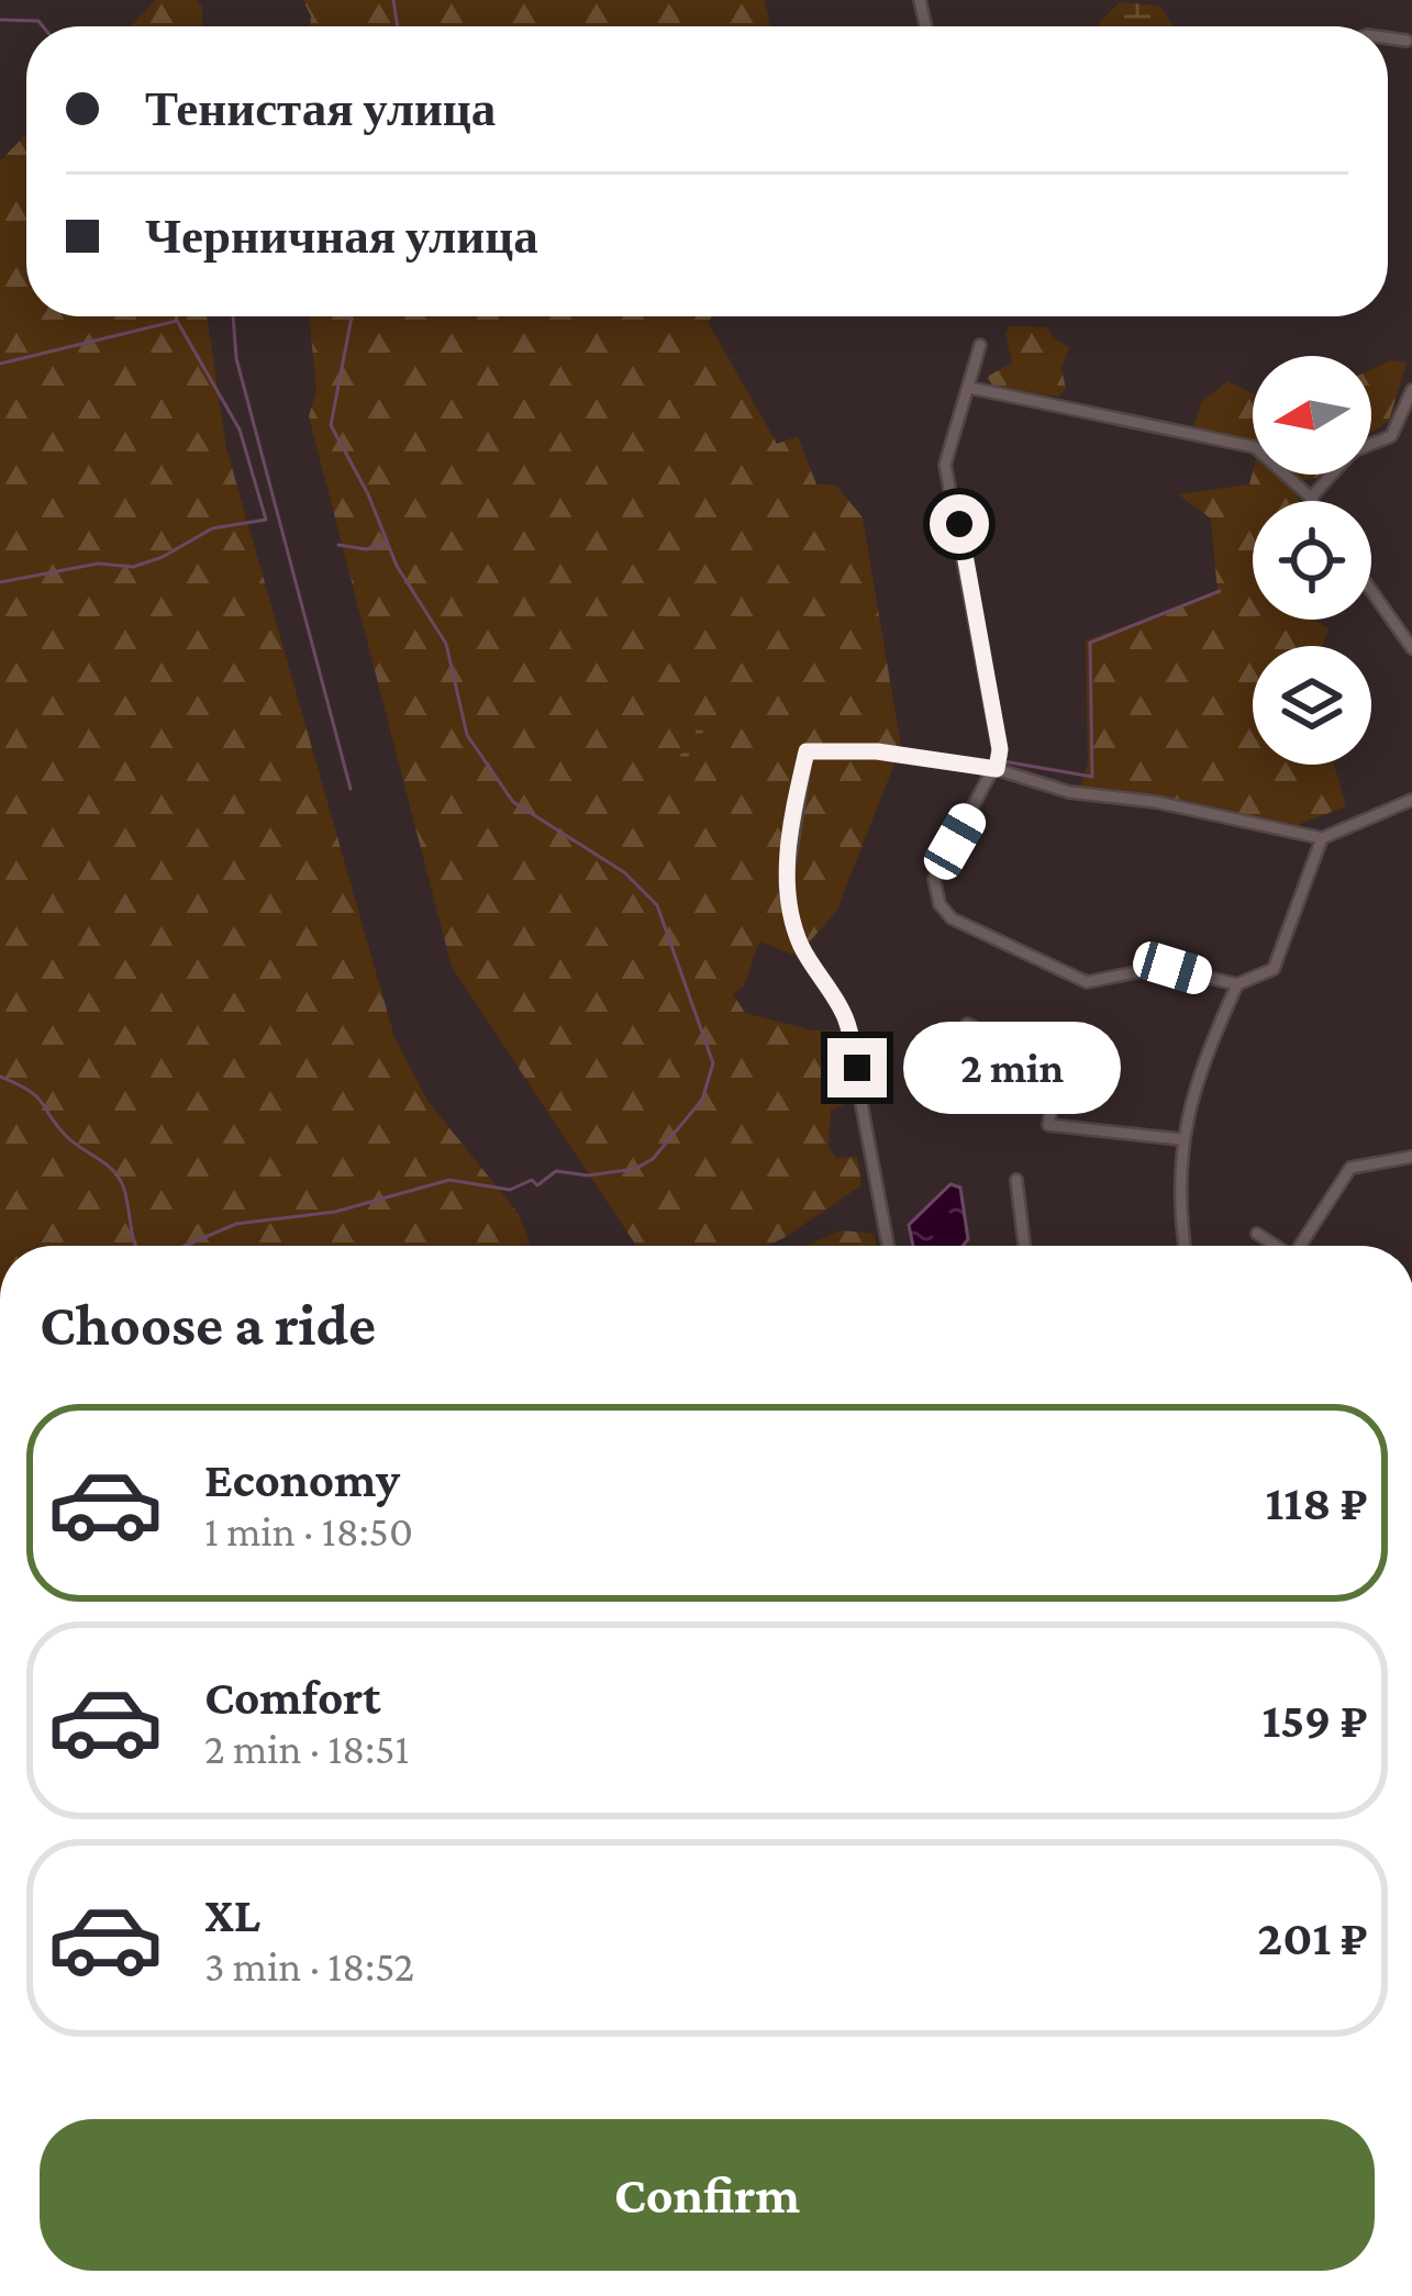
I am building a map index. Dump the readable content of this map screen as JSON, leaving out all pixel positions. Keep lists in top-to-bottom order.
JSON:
{
  "north": "left",
  "page": {
    "banner": ["Тенистая улица", "Черничная улица"],
    "bubble": "2 min",
    "heading": "Choose a ride",
    "list": [
      {
        "name": "Economy",
        "note": "1 min · 18:50",
        "value": "118 ₽"
      },
      {
        "name": "Comfort",
        "note": "2 min · 18:51",
        "value": "159 ₽"
      },
      {
        "name": "XL",
        "note": "3 min · 18:52",
        "value": "201 ₽"
      }
    ],
    "buttons": "Confirm"
  }
}
